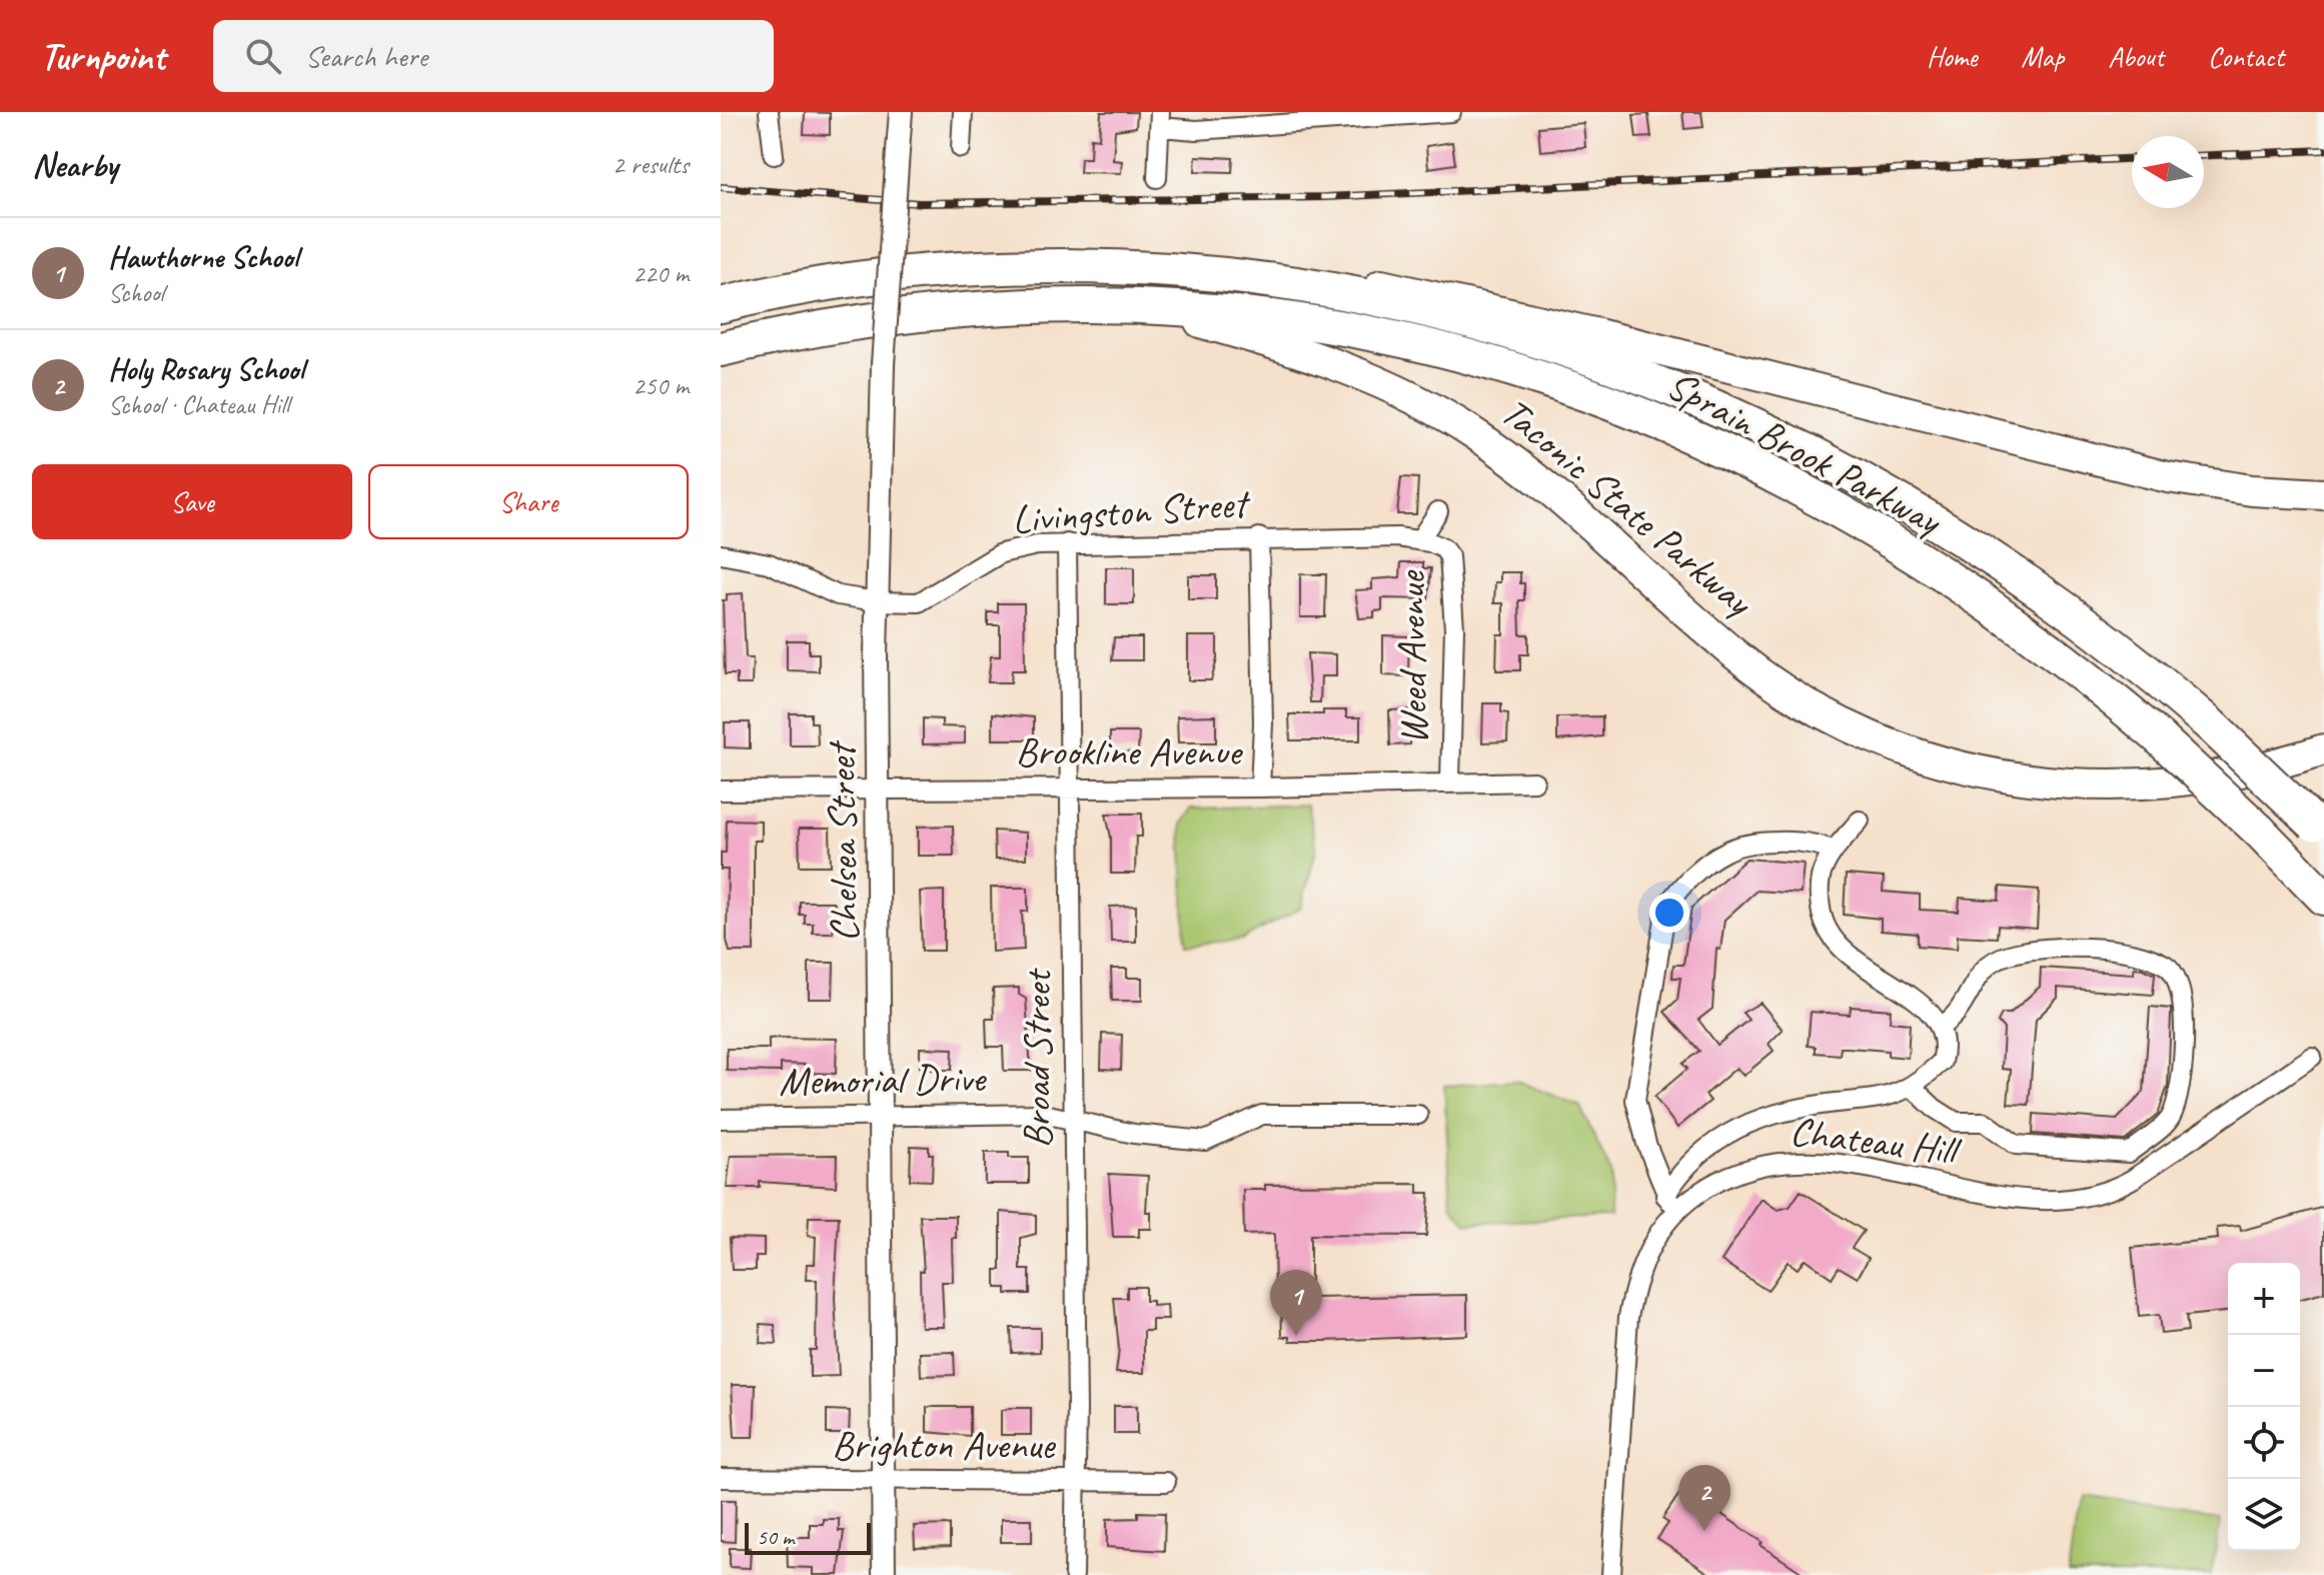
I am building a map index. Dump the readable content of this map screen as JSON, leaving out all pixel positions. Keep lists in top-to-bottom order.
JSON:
{
  "streets": {
    "highway": ["Sprain Brook Parkway", "Taconic State Parkway"],
    "street": [
      "Livingston Street",
      "Weed Avenue",
      "Brookline Avenue",
      "Chelsea Street",
      "Broad Street",
      "Memorial Drive",
      "Chateau Hill",
      "Brighton Avenue"
    ]
  },
  "crossings": [
    ["Sprain Brook Parkway", "Taconic State Parkway"],
    ["Livingston Street", "Weed Avenue"],
    ["Livingston Street", "Chelsea Street"],
    ["Livingston Street", "Broad Street"],
    ["Weed Avenue", "Brookline Avenue"],
    ["Brookline Avenue", "Chelsea Street"],
    ["Brookline Avenue", "Broad Street"],
    ["Chelsea Street", "Memorial Drive"],
    ["Chelsea Street", "Brighton Avenue"],
    ["Broad Street", "Memorial Drive"],
    ["Broad Street", "Brighton Avenue"]
  ],
  "scale_bar": "50 m",
  "north": "left",
  "page": {
    "header": "Turnpoint",
    "search": "Search here",
    "nav": [
      "Home",
      "Map",
      "About",
      "Contact"
    ],
    "heading": ["Nearby", "2 results"],
    "list": [
      {
        "mark": "1",
        "name": "Hawthorne School",
        "note": "School",
        "value": "220 m"
      },
      {
        "mark": "2",
        "name": "Holy Rosary School",
        "note": "School · Chateau Hill",
        "value": "250 m"
      }
    ],
    "buttons": ["Save", "Share"],
    "map_buttons": ["+", "−"],
    "pins": ["1", "2"],
    "scale": "50 m"
  }
}
